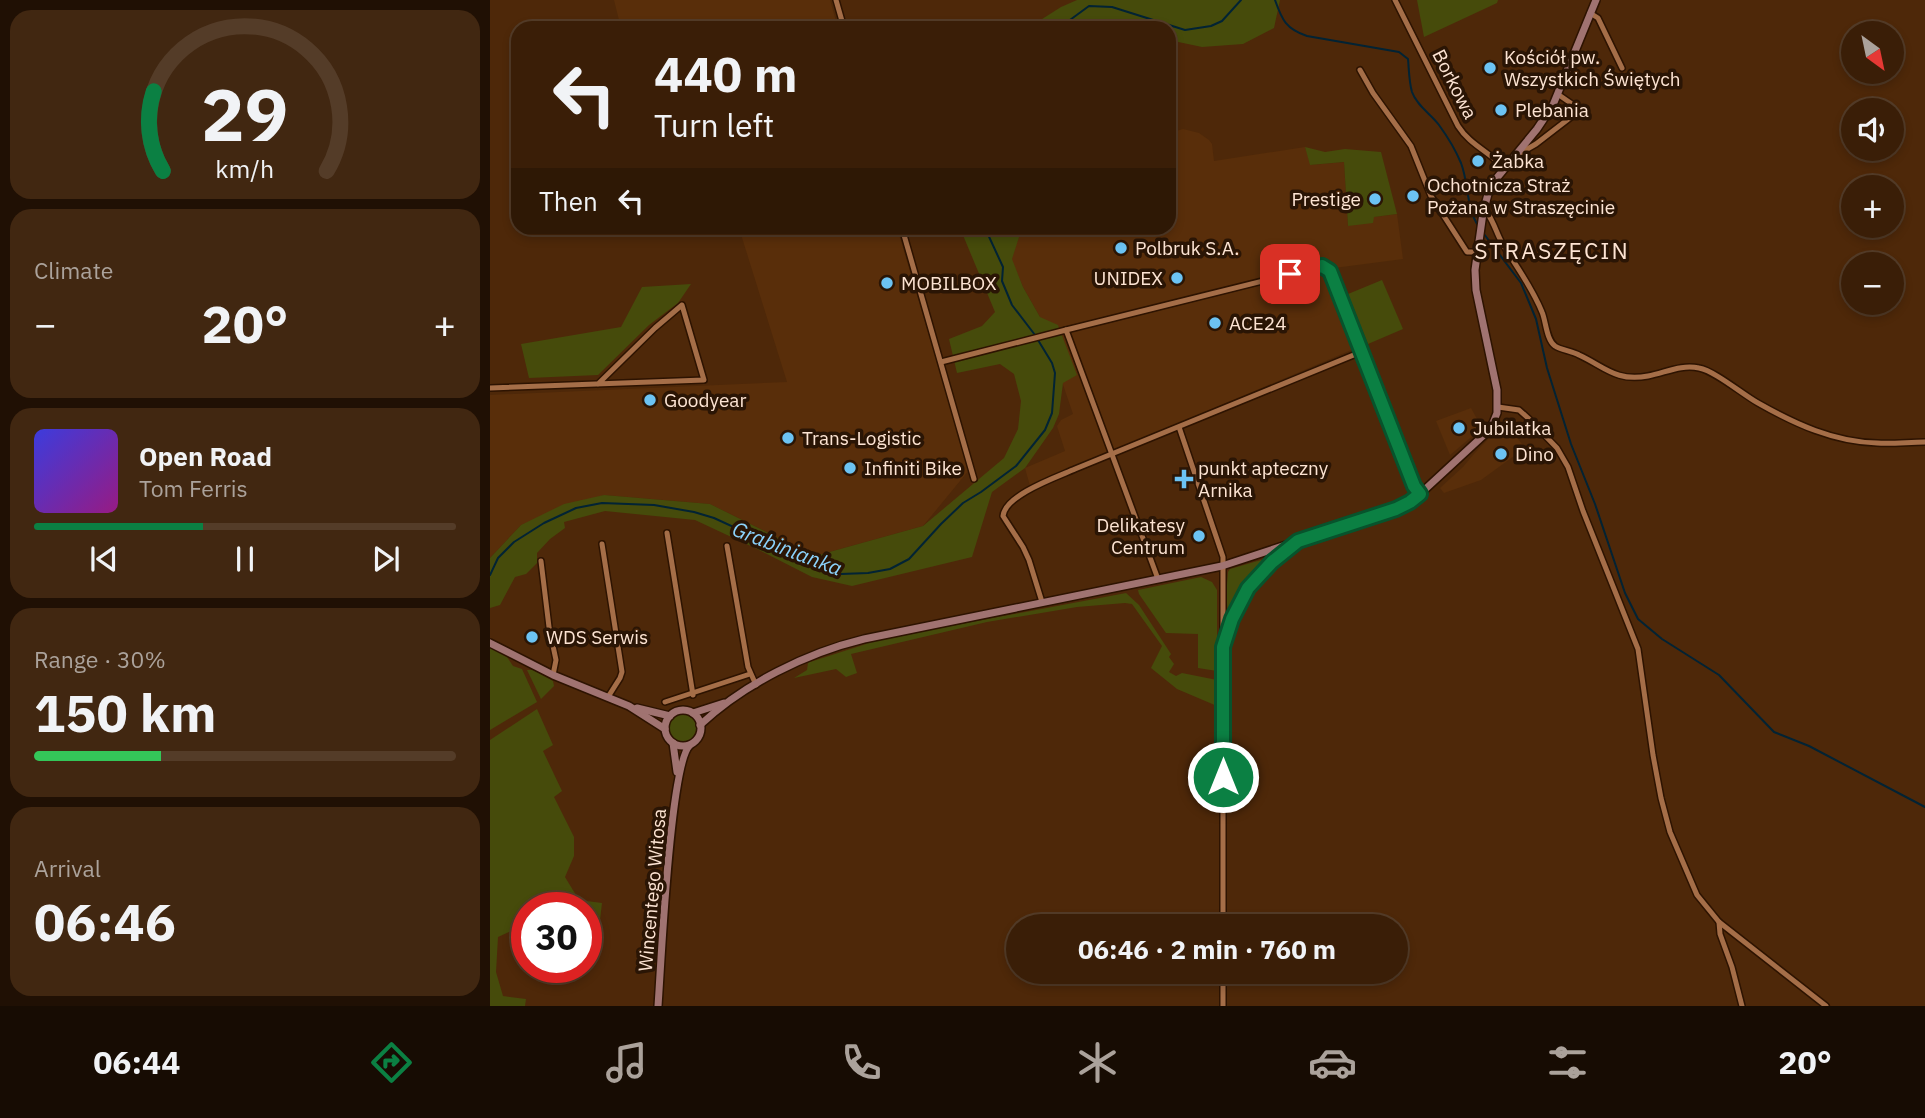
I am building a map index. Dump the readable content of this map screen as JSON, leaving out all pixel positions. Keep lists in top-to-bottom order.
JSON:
{
  "streets": {
    "street": ["Borkowa", "Wincentego Witosa"]
  },
  "districts": ["STRASZĘCIN"],
  "water": ["Grabinianka"],
  "places": {
    "other": [
      "Kościół pw. Wszystkich Świętych",
      "Plebania",
      "Żabka",
      "Ochotnicza Straż Pożana w Straszęcinie",
      "Prestige",
      "Polbruk S.A.",
      "UNIDEX",
      "MOBILBOX",
      "ACE24",
      "Goodyear",
      "Jubilatka",
      "Trans-Logistic",
      "Dino",
      "Infiniti Bike",
      "Delikatesy Centrum",
      "WDS Serwis"
    ],
    "health": ["punkt apteczny Arnika"]
  },
  "north": "bottom right",
  "page": {
    "map_buttons": ["+", "−"],
    "turn": ["440 m", "Turn left"],
    "then": "Then",
    "tile": [
      "Climate",
      ["Range · 30%", "150 km"],
      ["Arrival", "06:46"]
    ],
    "heat": ["−", "20°", "+"],
    "song": ["Open Road", "Tom Ferris"],
    "limit": "30",
    "trip": "06:46 · 2 min · 760 m",
    "tabs": ["06:44", "20°"],
    "gauge": ["29", "km/h"]
  }
}
